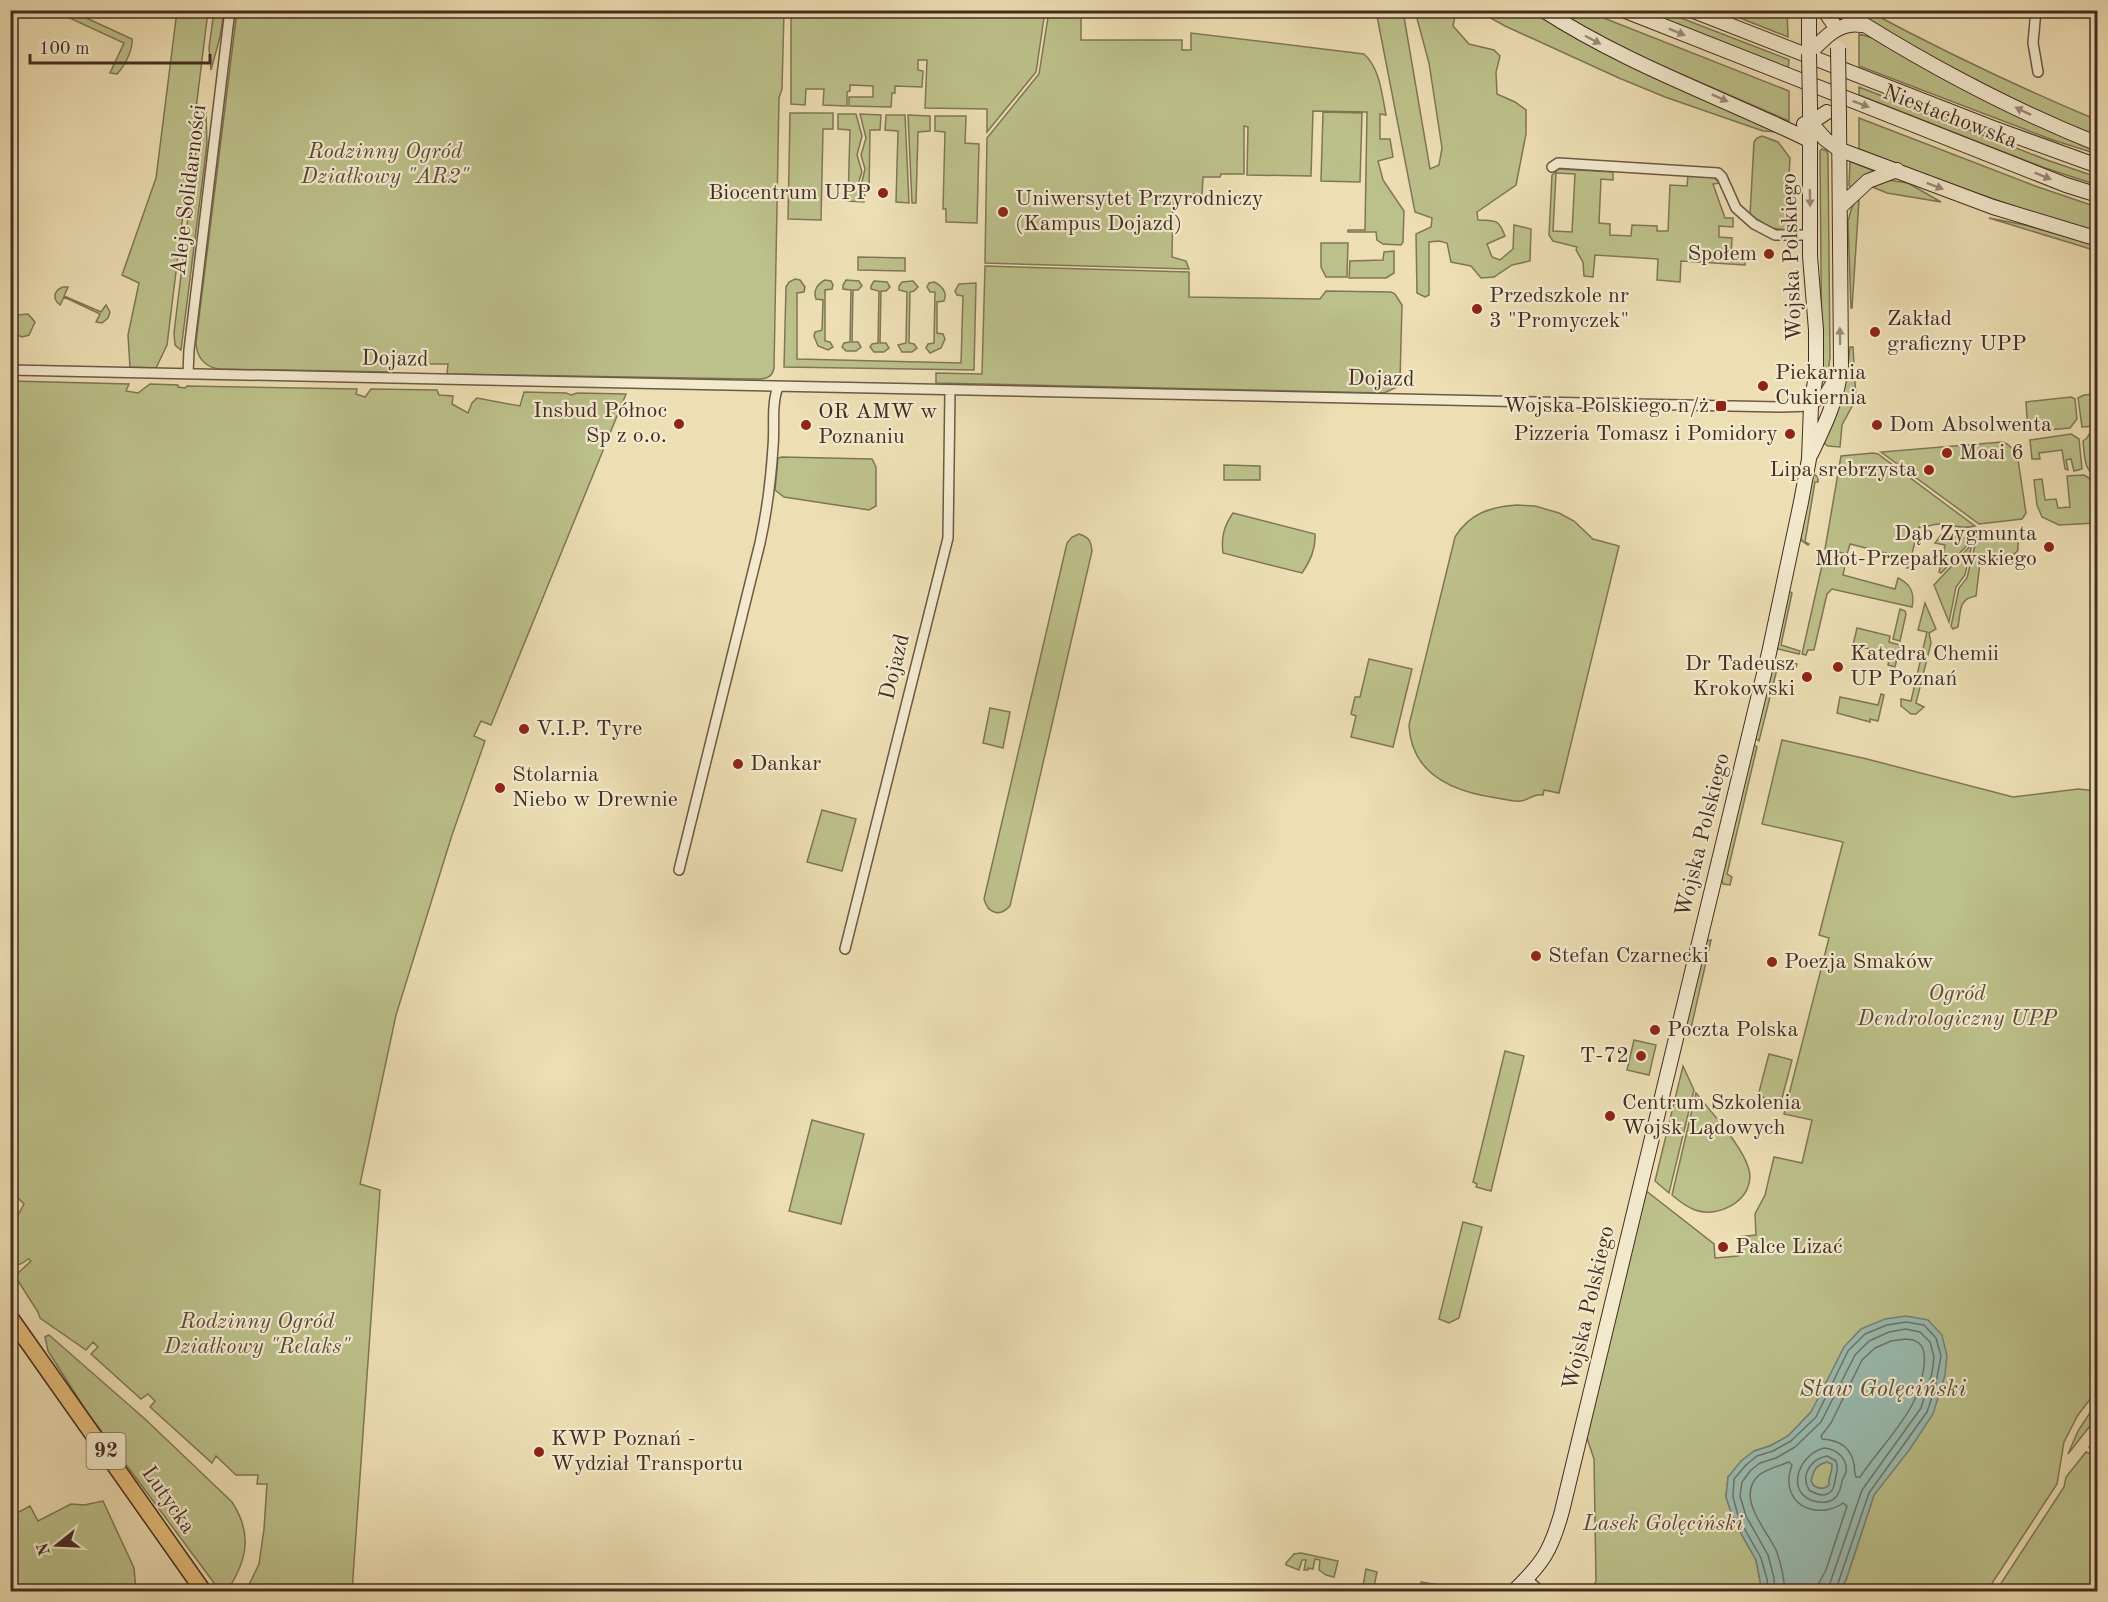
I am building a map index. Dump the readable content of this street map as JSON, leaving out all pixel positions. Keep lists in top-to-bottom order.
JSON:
{
  "streets": {
    "main road": ["92", "Lutycka"],
    "street": [
      "Niestachowska",
      "Aleje Solidarności",
      "Wojska Polskiego",
      "Dojazd"
    ]
  },
  "crossings": [
    ["Aleje Solidarności", "Dojazd"],
    ["Wojska Polskiego", "Dojazd"]
  ],
  "water": ["Staw Golęciński"],
  "parks": [
    "Rodzinny Ogród Działkowy \"AR2\"",
    "Ogród Dendrologiczny UPP",
    "Rodzinny Ogród Działkowy \"Relaks\"",
    "Lasek Golęciński"
  ],
  "places": {
    "other": [
      "Biocentrum UPP",
      "Uniwersytet Przyrodniczy (Kampus Dojazd)",
      "Społem",
      "Przedszkole nr 3 \"Promyczek\"",
      "Zakład graficzny UPP",
      "Piekarnia Cukiernia",
      "Insbud Północ Sp z o.o.",
      "OR AMW w Poznaniu",
      "Dom Absolwenta",
      "Pizzeria Tomasz i Pomidory",
      "Moai 6",
      "Lipa srebrzysta",
      "Dąb Zygmunta Młot-Przepałkowskiego",
      "Katedra Chemii UP Poznań",
      "Dr Tadeusz Krokowski",
      "V.I.P. Tyre",
      "Dankar",
      "Stolarnia Niebo w Drewnie",
      "Stefan Czarnecki",
      "Poezja Smaków",
      "Poczta Polska",
      "T-72",
      "Centrum Szkolenia Wojsk Lądowych",
      "Palce Lizać",
      "KWP Poznań - Wydział Transportu"
    ],
    "transit": ["Wojska Polskiego n/ż"]
  },
  "scale_bar": "100 m",
  "north": "left"
}
